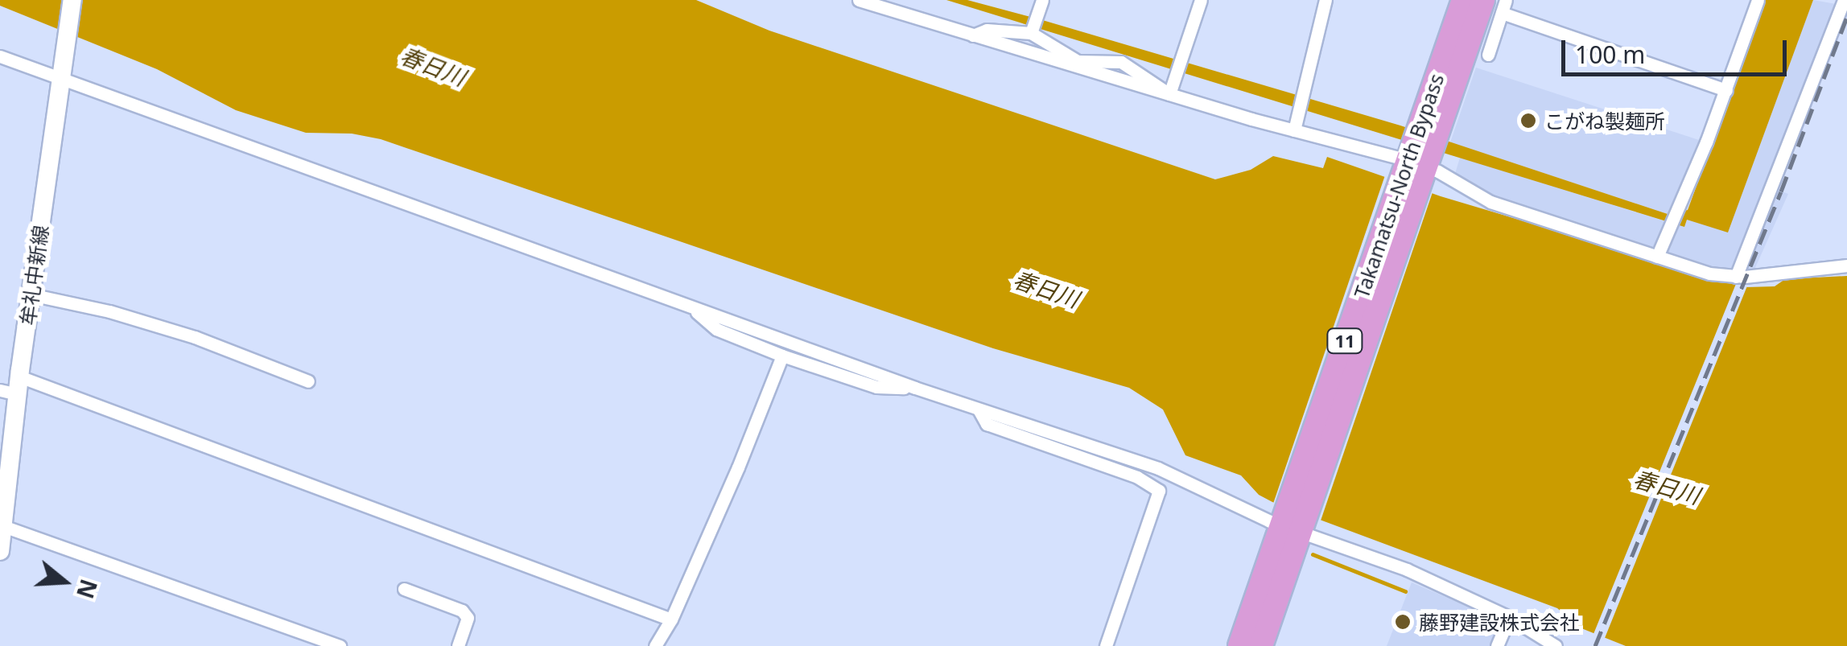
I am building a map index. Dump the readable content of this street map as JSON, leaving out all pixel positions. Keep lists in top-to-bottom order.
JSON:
{
  "streets": {
    "highway": ["Takamatsu-North Bypass", "11"],
    "main road": ["牟礼中新線"]
  },
  "water": ["春日川"],
  "places": ["こがね製麺所", "藤野建設株式会社"],
  "scale_bar": "100 m",
  "north": "right"
}
